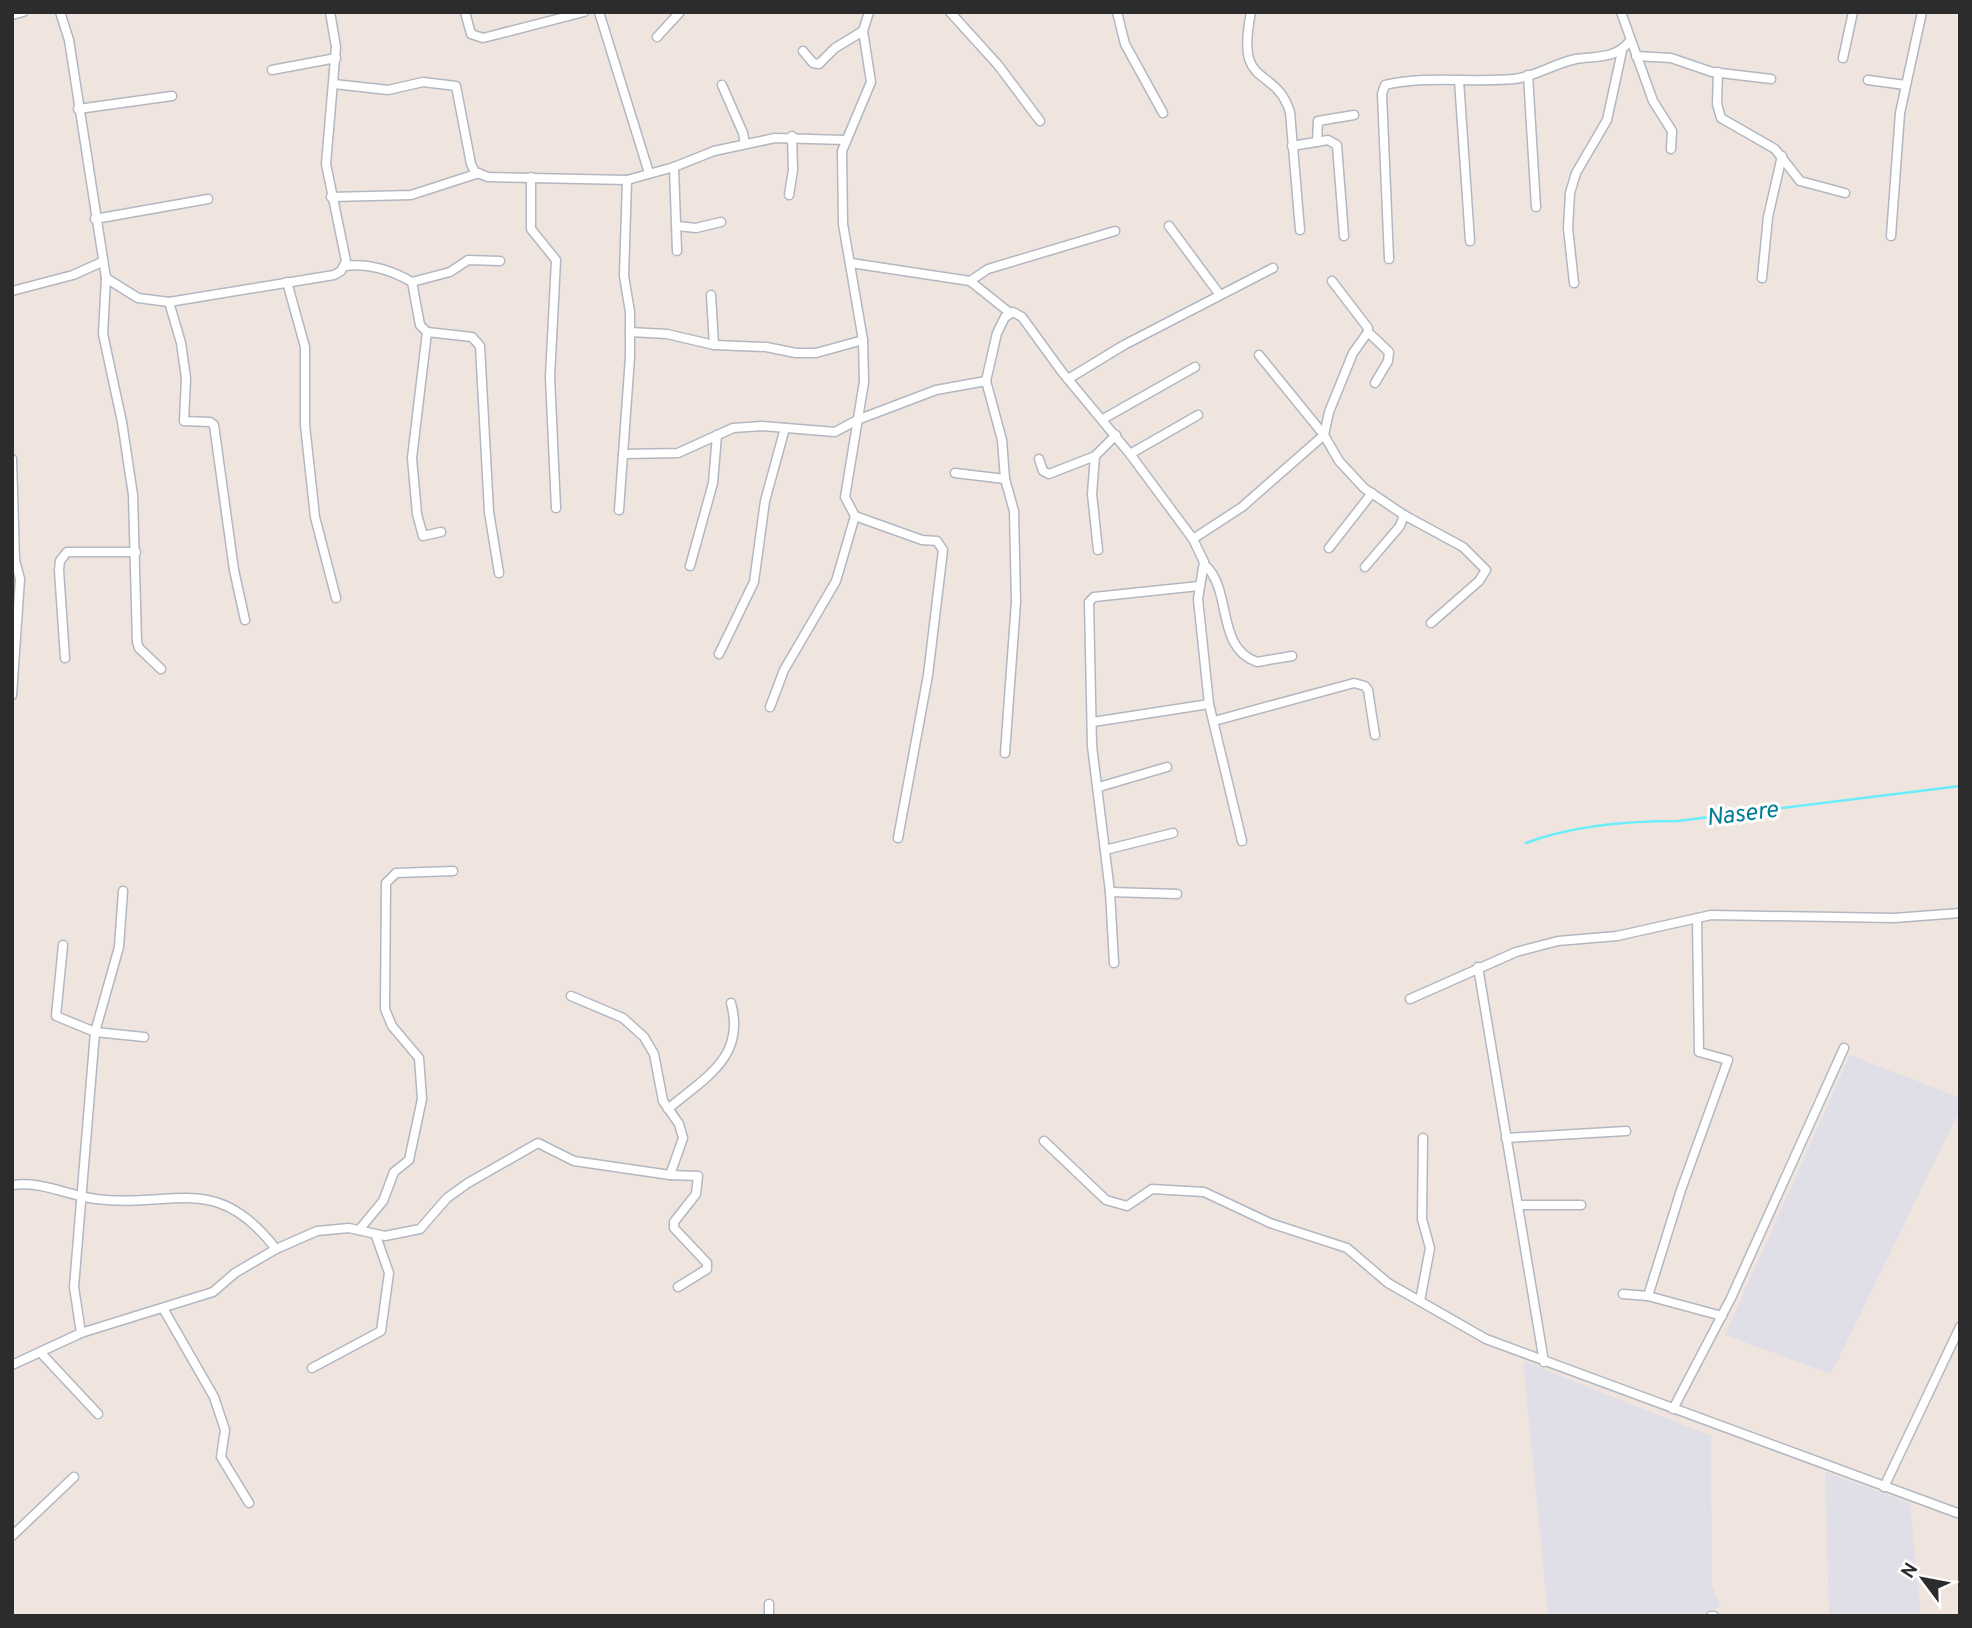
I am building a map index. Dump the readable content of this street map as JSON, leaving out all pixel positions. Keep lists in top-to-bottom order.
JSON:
{
  "water": ["Nasere"],
  "north": "top left"
}
